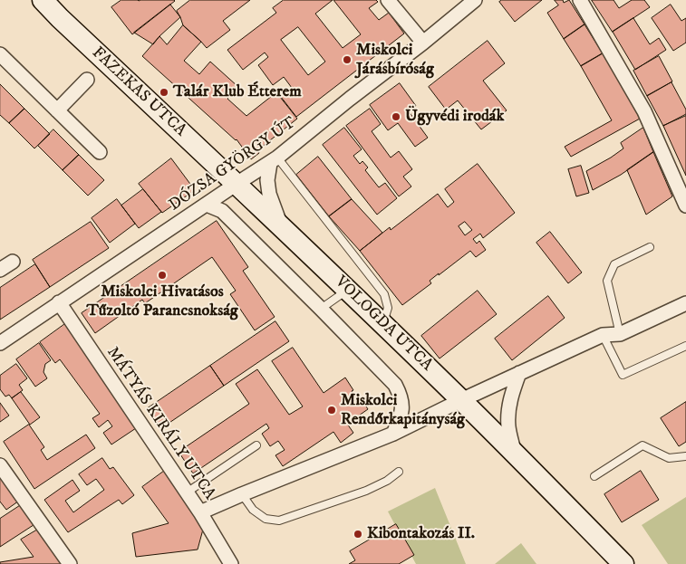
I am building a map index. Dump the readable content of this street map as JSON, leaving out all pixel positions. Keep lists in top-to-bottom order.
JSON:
{
  "streets": {
    "street": [
      "FAZEKAS UTCA",
      "DÓZSA GYÖRGY ÚT",
      "VOLOGDA UTCA",
      "MÁTYÁS KIRÁLY UTCA"
    ]
  },
  "crossings": [
    ["FAZEKAS UTCA", "DÓZSA GYÖRGY ÚT"],
    ["FAZEKAS UTCA", "VOLOGDA UTCA"],
    ["DÓZSA GYÖRGY ÚT", "VOLOGDA UTCA"],
    ["DÓZSA GYÖRGY ÚT", "MÁTYÁS KIRÁLY UTCA"]
  ],
  "places": [
    "Miskolci Járásbíróság",
    "Talár Klub Étterem",
    "Ügyvédi irodák",
    "Miskolci Hivatásos Tűzoltó Parancsnokság",
    "Miskolci Rendőrkapitányság",
    "Kibontakozás II."
  ]
}
